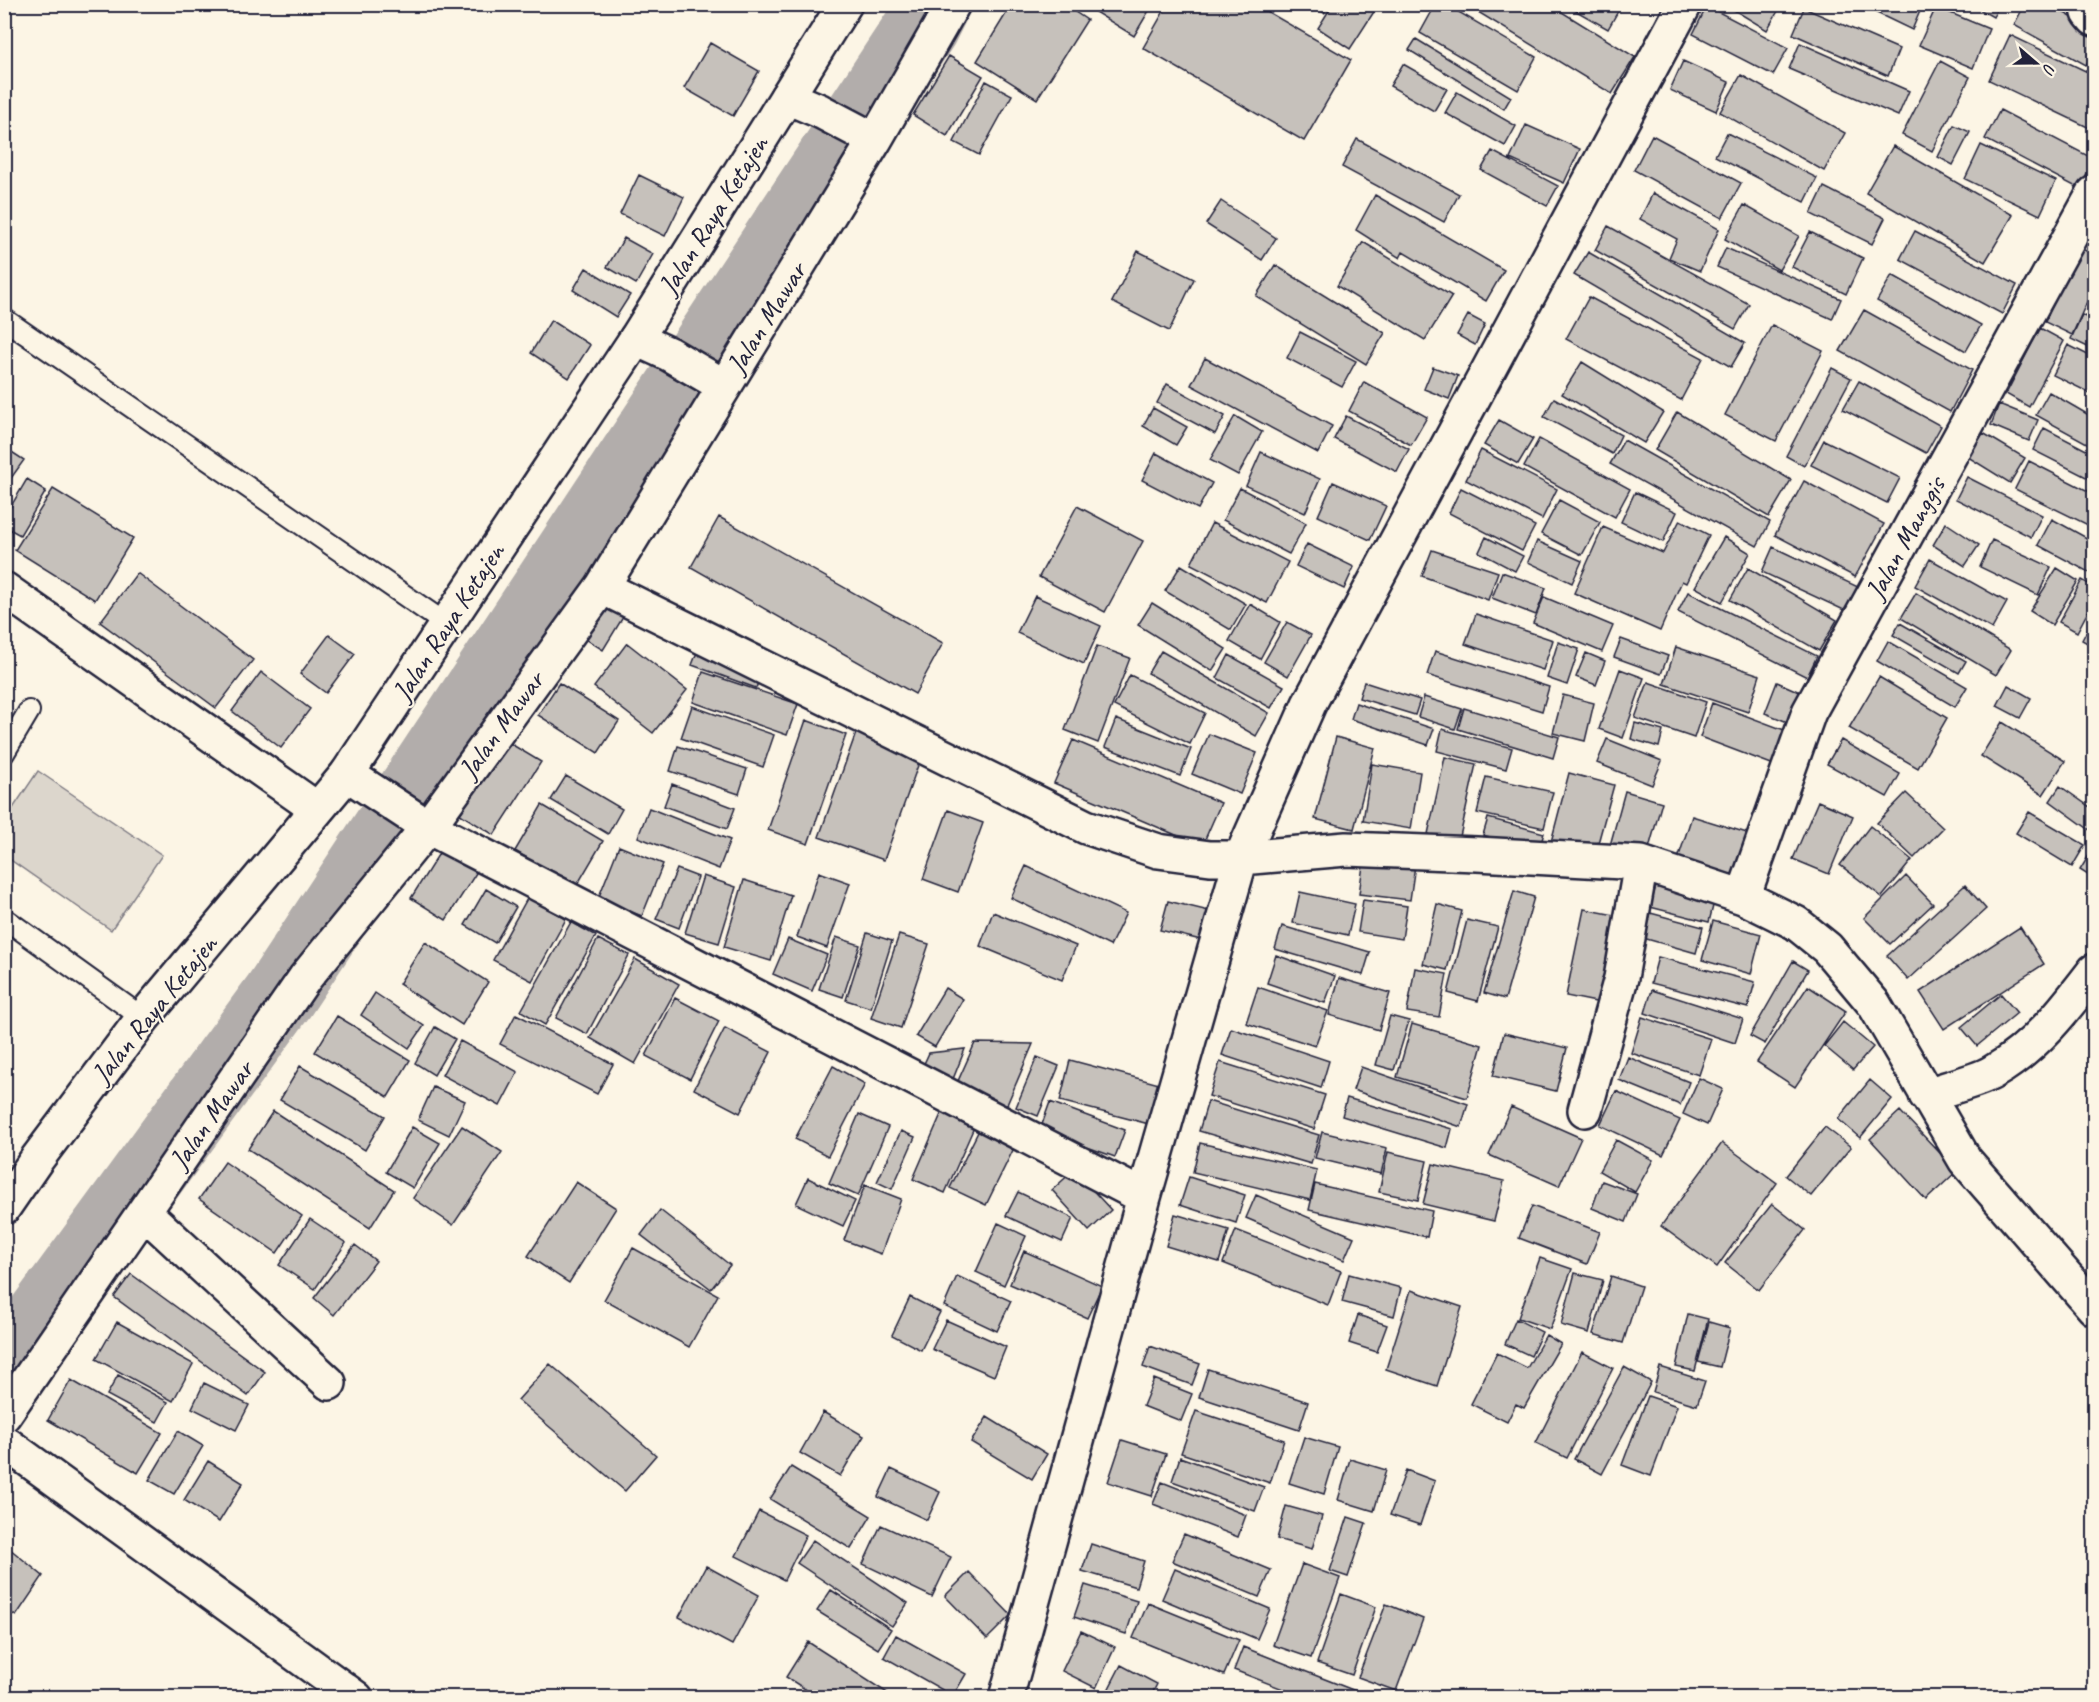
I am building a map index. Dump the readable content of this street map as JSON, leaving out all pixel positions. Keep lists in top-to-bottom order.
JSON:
{
  "streets": {
    "street": ["Jalan Raya Ketajen", "Jalan Mawar", "Jalan Manggis"]
  },
  "north": "right"
}
